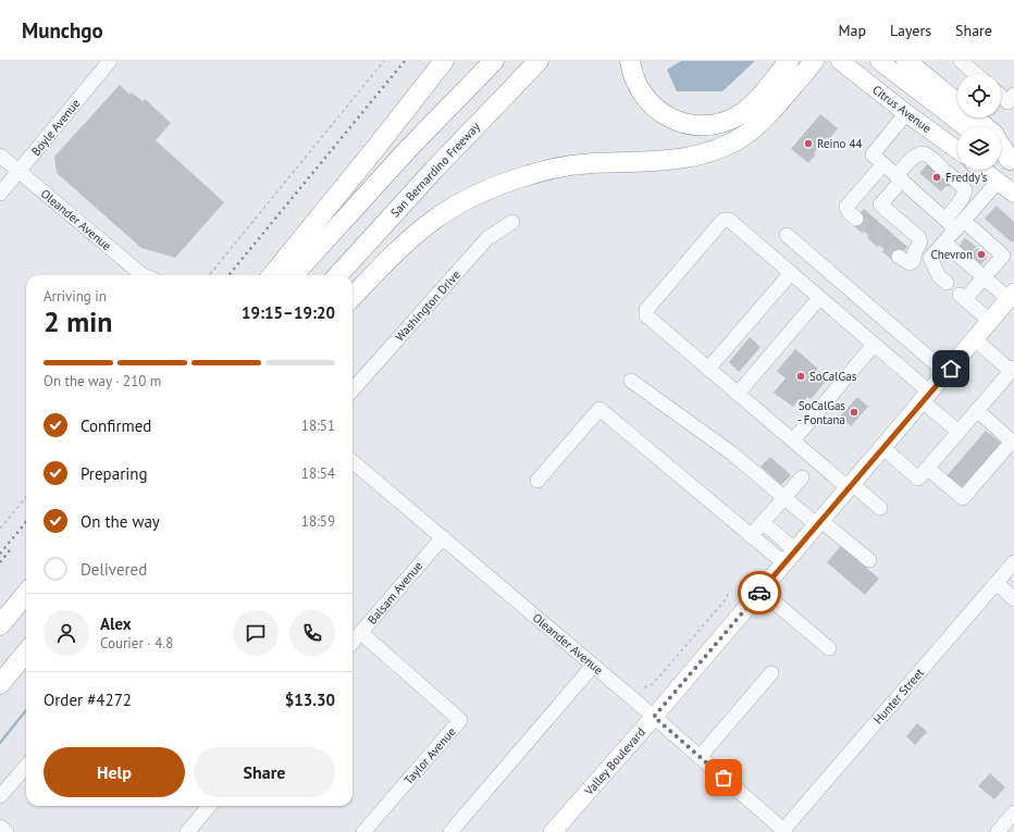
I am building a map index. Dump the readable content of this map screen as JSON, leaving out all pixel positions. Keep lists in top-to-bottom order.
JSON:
{
  "streets": {
    "highway": ["San Bernardino Freeway"],
    "main road": ["Citrus Avenue", "Valley Boulevard"],
    "street": [
      "Boyle Avenue",
      "Oleander Avenue",
      "Washington Drive",
      "Balsam Avenue",
      "Hunter Street",
      "Taylor Avenue"
    ]
  },
  "crossings": [
    ["Boyle Avenue", "Oleander Avenue"],
    ["Oleander Avenue", "Balsam Avenue"],
    ["Oleander Avenue", "Hunter Street"],
    ["Oleander Avenue", "Valley Boulevard"],
    ["Balsam Avenue", "Taylor Avenue"]
  ],
  "places": [
    "Reino 44",
    "Freddy's",
    "Chevron",
    "SoCalGas",
    "SoCalGas - Fontana"
  ],
  "page": {
    "header": "Munchgo",
    "nav": ["Map", "Layers", "Share"],
    "heading": ["2 min", "Arriving in", "19:15–19:20"],
    "panel": [
      "Alex",
      "Courier · 4.8",
      "Order #4272",
      "$13.30"
    ],
    "bar": "On the way · 210 m",
    "list": [
      ["Confirmed", "18:51"],
      ["Preparing", "18:54"],
      ["On the way", "18:59"],
      "Delivered"
    ],
    "buttons": ["Help", "Share"]
  }
}
